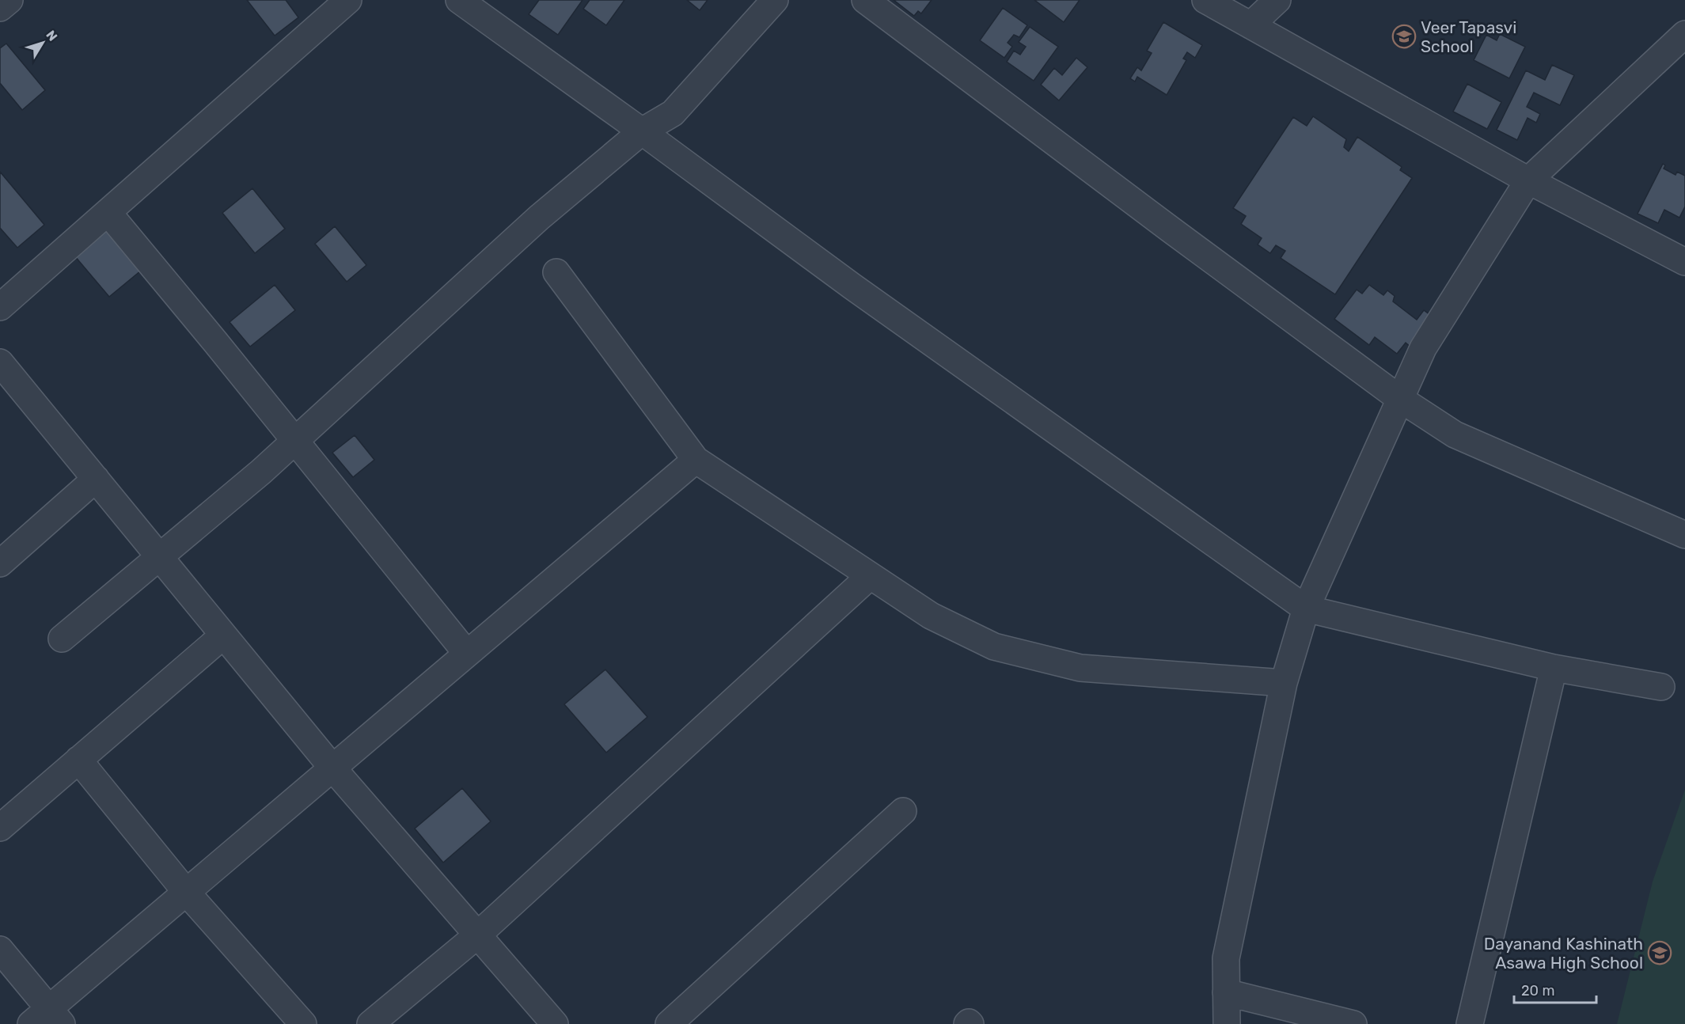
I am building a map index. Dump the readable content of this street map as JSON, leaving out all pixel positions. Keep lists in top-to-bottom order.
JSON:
{
  "places": {
    "school or university": ["Veer Tapasvi School", "Dayanand Kashinath Asawa High School"]
  },
  "scale_bar": "20 m",
  "north": "top right"
}
